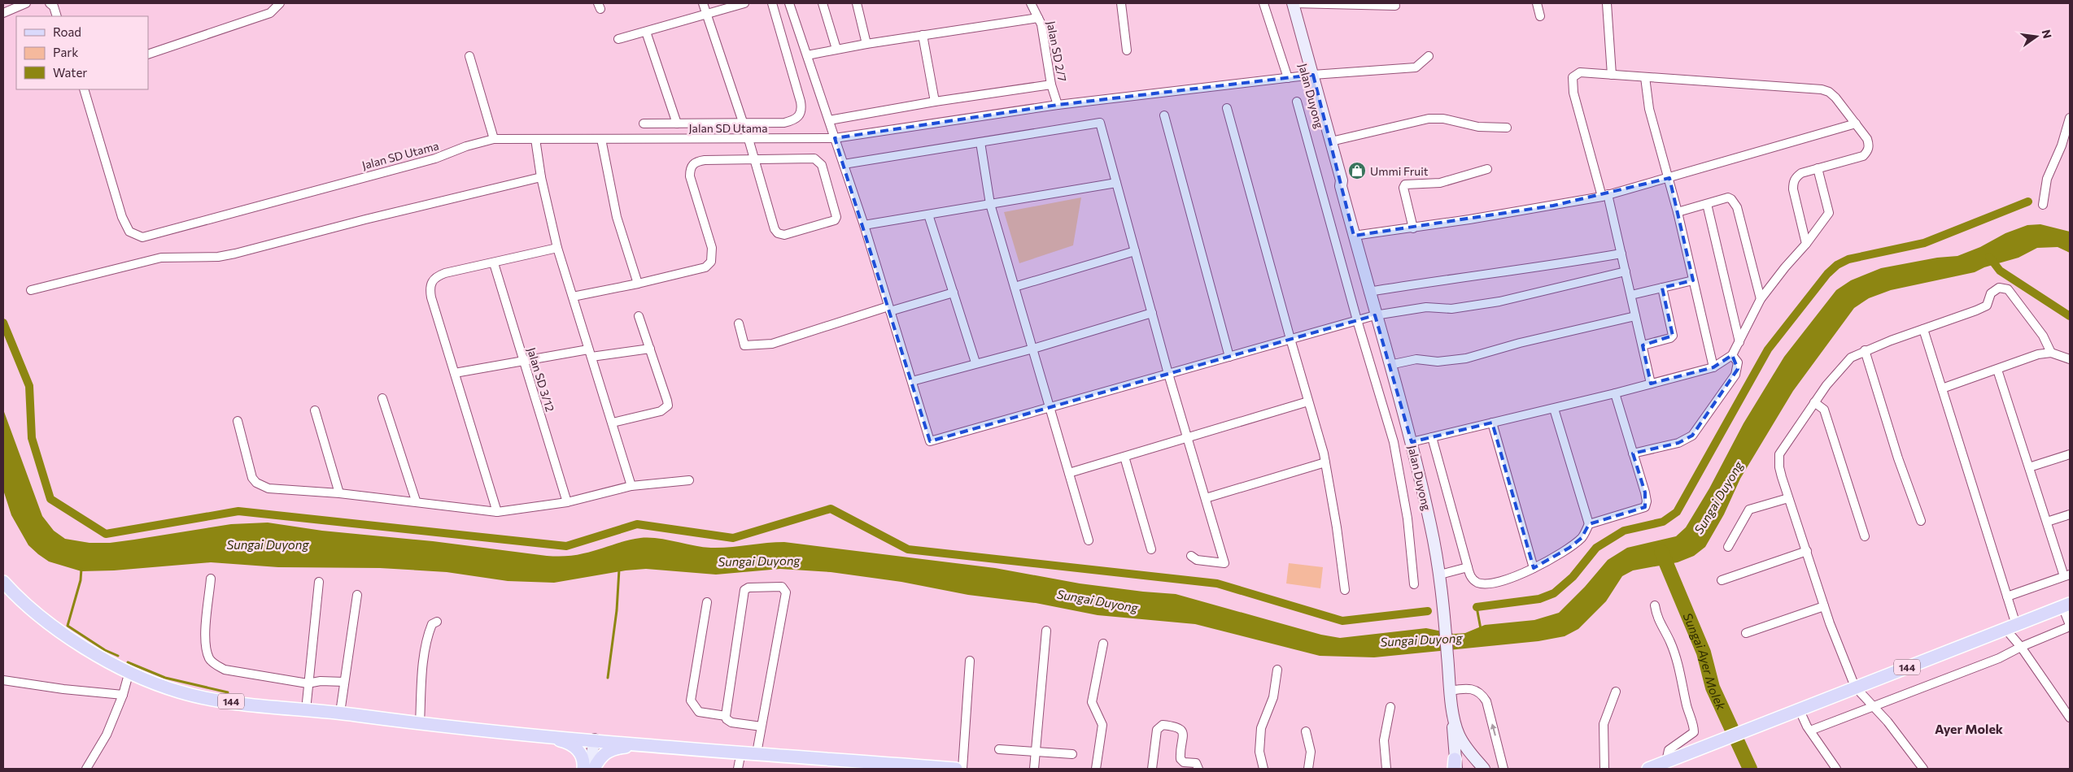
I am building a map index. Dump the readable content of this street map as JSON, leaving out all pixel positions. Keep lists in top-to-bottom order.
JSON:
{
  "streets": {
    "main road": ["Jalan Duyong", "144"],
    "street": ["Jalan SD 2/7", "Jalan SD Utama", "Jalan SD 3/12"]
  },
  "crossings": [
    ["Jalan SD 2/7", "Jalan SD Utama"],
    ["Jalan Duyong", "Jalan SD Utama"]
  ],
  "districts": ["Ayer Molek"],
  "water": ["Sungai Duyong", "Sungai Ayer Molek"],
  "places": {
    "shop": ["Ummi Fruit"]
  },
  "legend": ["Road", "Park", "Water"],
  "north": "right"
}
